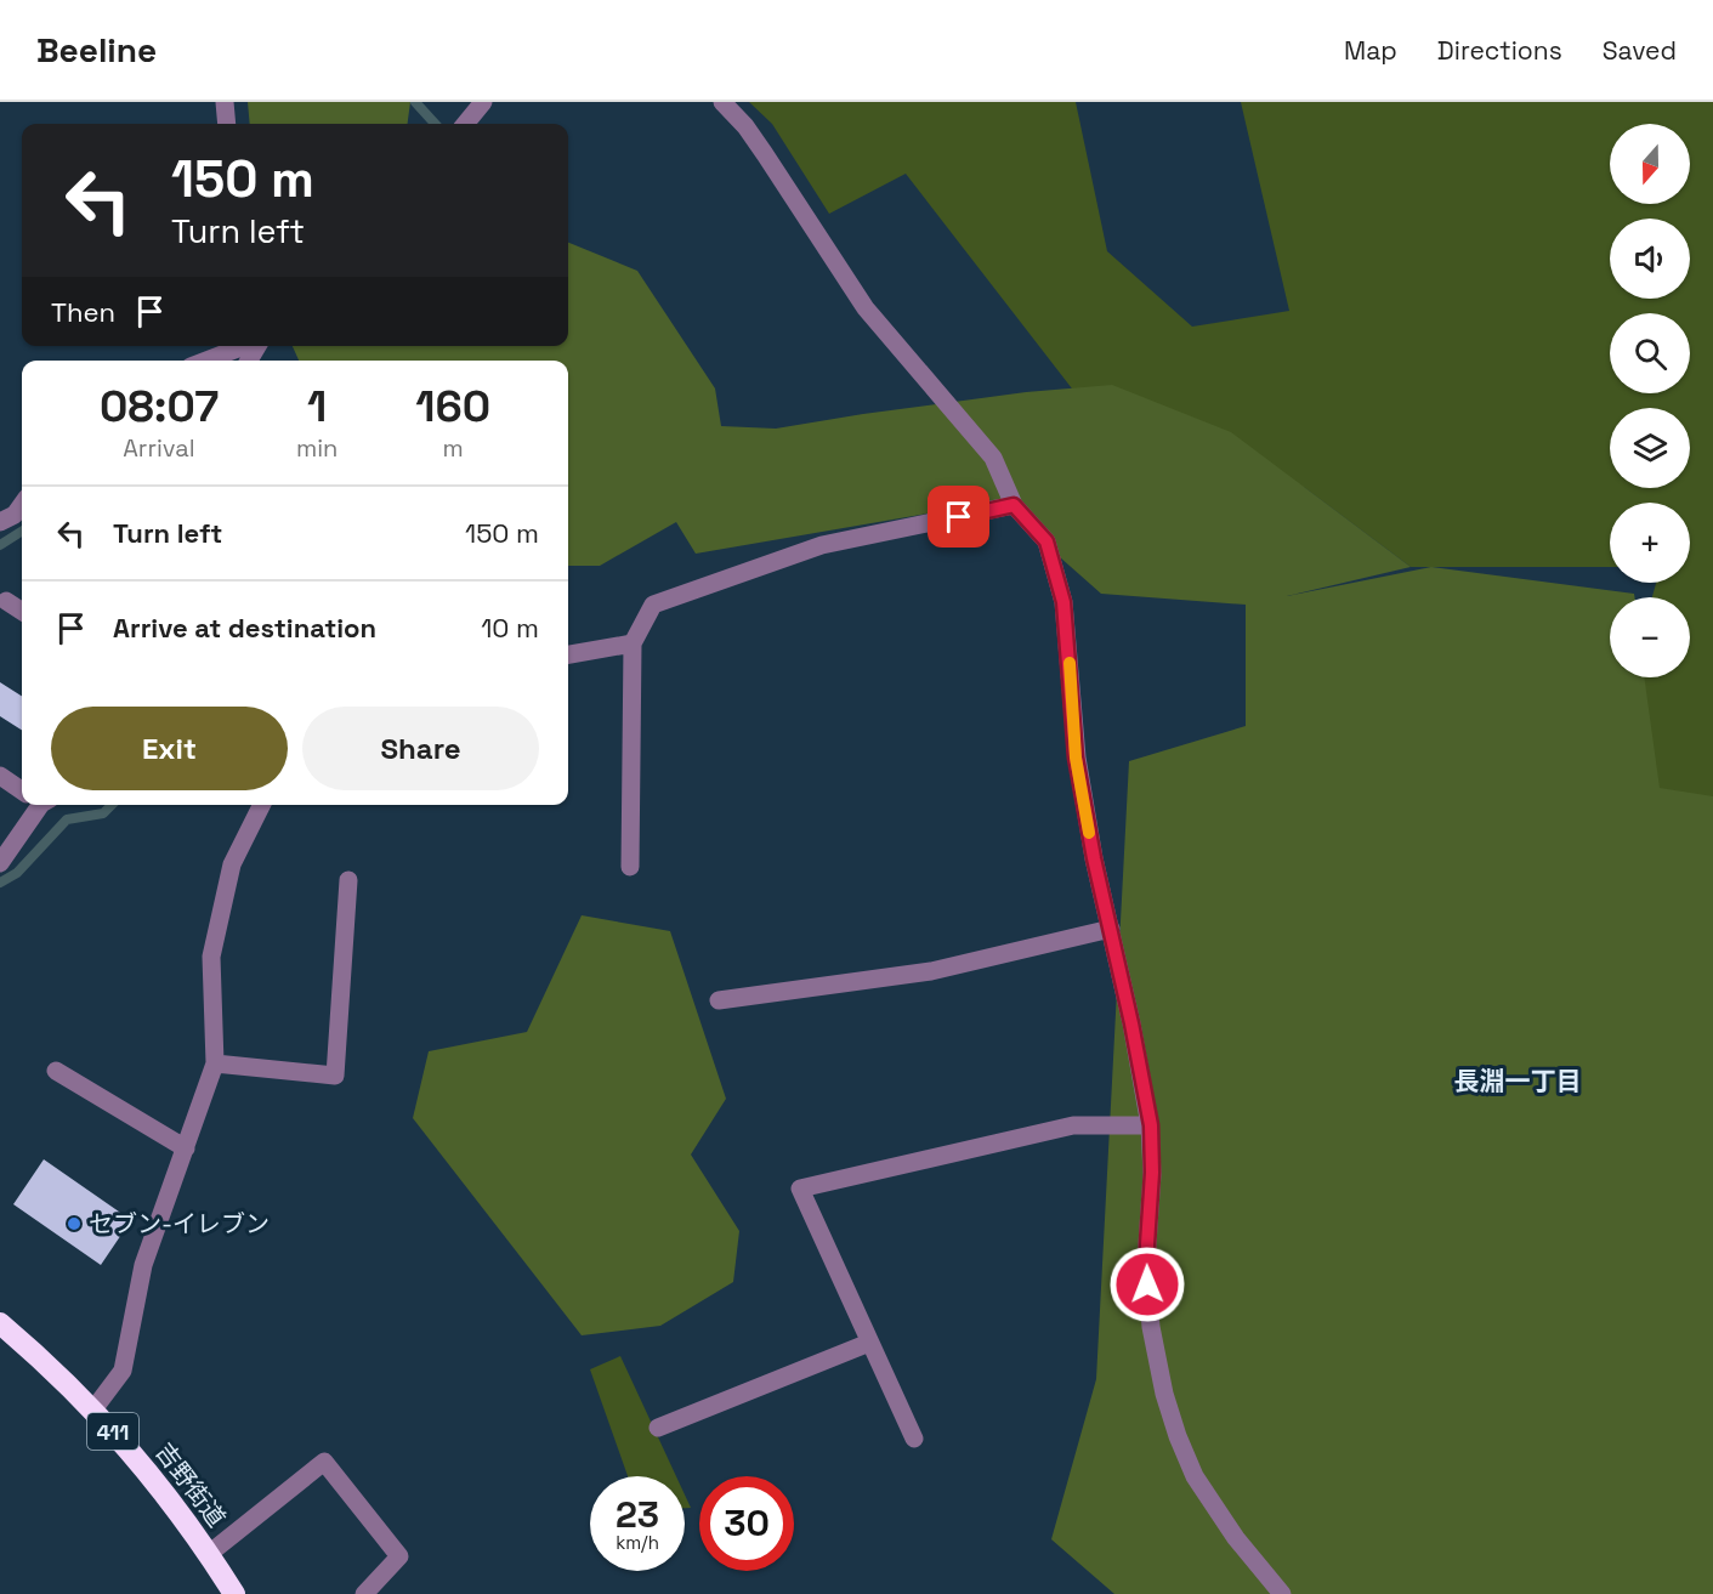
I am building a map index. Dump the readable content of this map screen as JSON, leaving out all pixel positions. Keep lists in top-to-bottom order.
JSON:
{
  "streets": {
    "highway": ["411", "吉野街道"]
  },
  "districts": ["長淵一丁目"],
  "places": ["セブン-イレブン"],
  "north": "bottom",
  "page": {
    "header": "Beeline",
    "nav": ["Map", "Directions", "Saved"],
    "map_buttons": ["+", "−"],
    "turn": ["150 m", "Turn left"],
    "then": "Then",
    "eta": [
      "08:07",
      "Arrival",
      "1",
      "min",
      "160",
      "m"
    ],
    "list": [
      {
        "name": "Turn left",
        "value": "150 m"
      },
      {
        "name": "Arrive at destination",
        "value": "10 m"
      }
    ],
    "buttons": ["Exit", "Share"],
    "speed": "23 km/h",
    "limit": "30"
  }
}
